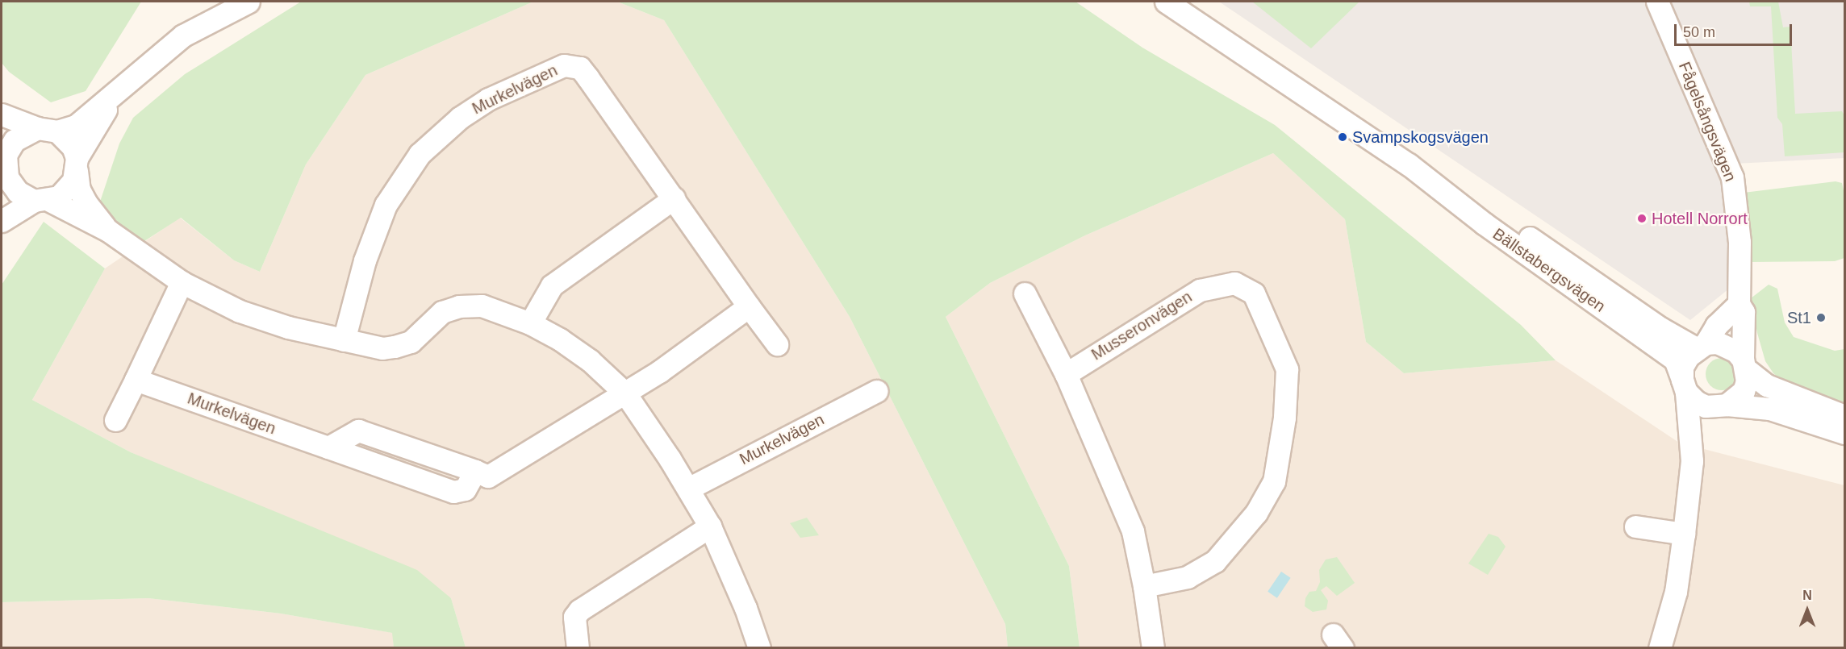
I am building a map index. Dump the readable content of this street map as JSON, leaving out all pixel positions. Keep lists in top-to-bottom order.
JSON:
{
  "streets": {
    "street": [
      "Murkelvägen",
      "Fågelsångsvägen",
      "Bällstabergsvägen",
      "Musseronvägen"
    ]
  },
  "crossings": [
    ["Fågelsångsvägen", "Bällstabergsvägen"]
  ],
  "places": ["Svampskogsvägen", "Hotell Norrort", "St1"],
  "scale_bar": "50 m",
  "north": "top"
}
